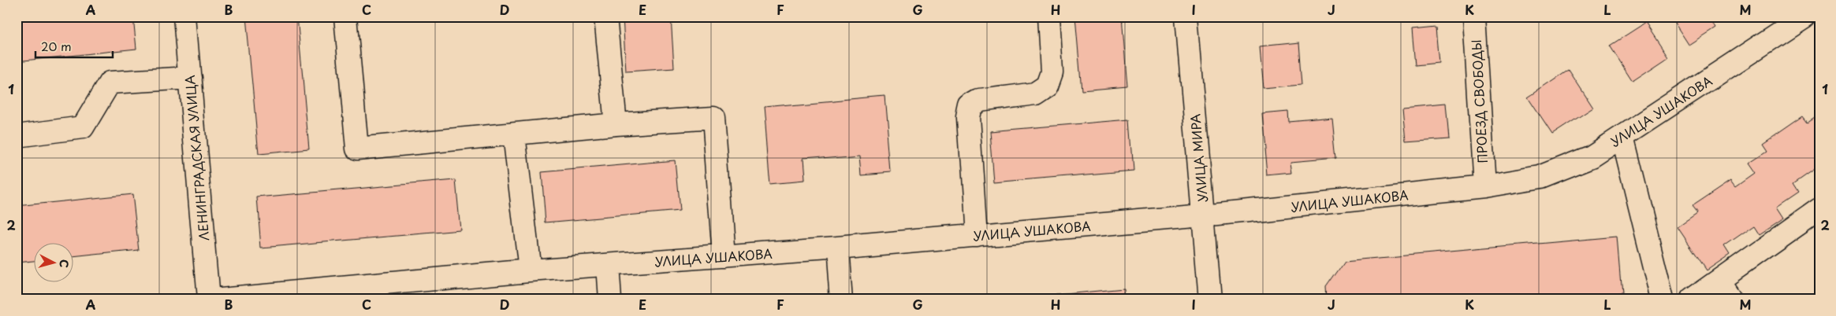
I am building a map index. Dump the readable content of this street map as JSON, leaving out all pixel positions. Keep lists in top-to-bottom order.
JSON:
{
  "streets": {
    "street": [
      "ПРОЕЗД СВОБОДЫ",
      "УЛИЦА УШАКОВА",
      "ЛЕНИНГРАДСКАЯ УЛИЦА",
      "УЛИЦА МИРА"
    ]
  },
  "crossings": [
    ["ПРОЕЗД СВОБОДЫ", "УЛИЦА УШАКОВА"],
    ["УЛИЦА УШАКОВА", "УЛИЦА МИРА"]
  ],
  "scale_bar": "20 m",
  "north": "right",
  "grid": {
    "columns": [
      "A",
      "B",
      "C",
      "D",
      "E",
      "F",
      "G",
      "H",
      "I",
      "J",
      "K",
      "L",
      "M"
    ],
    "rows": ["1", "2"]
  }
}
